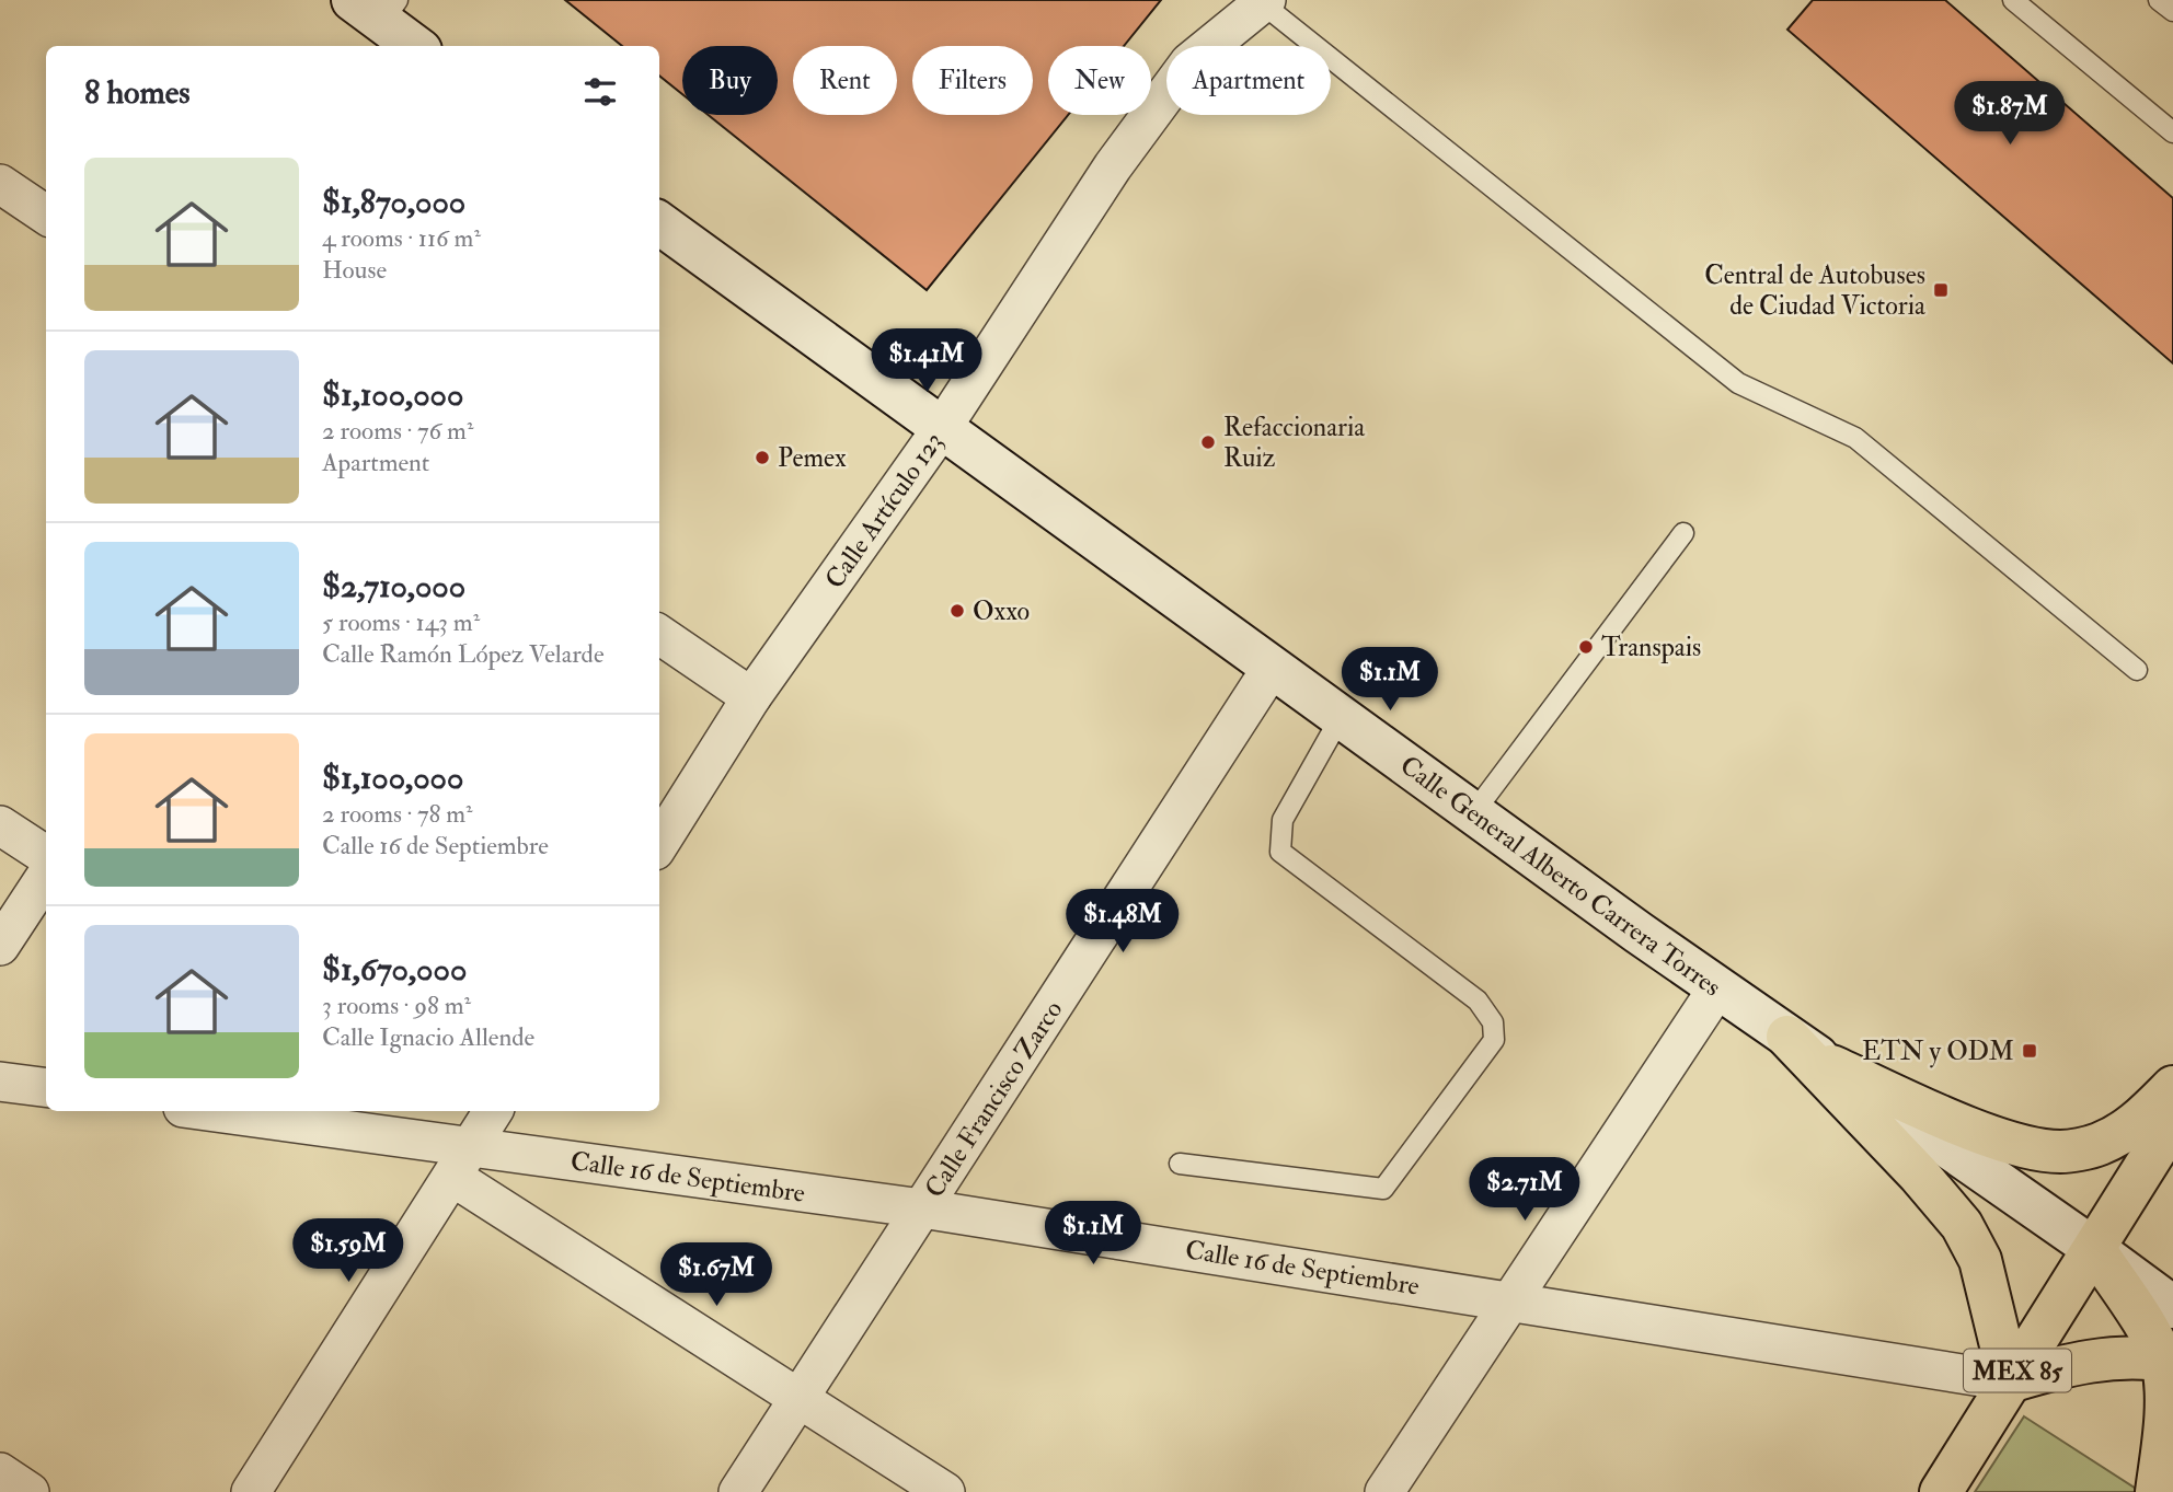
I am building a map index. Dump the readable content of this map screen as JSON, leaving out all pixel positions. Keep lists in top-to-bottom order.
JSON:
{
  "streets": {
    "main road": ["Calle General Alberto Carrera Torres", "MEX 85"],
    "street": ["Calle Artículo 123", "Calle Francisco Zarco", "Calle 16 de Septiembre"]
  },
  "crossings": [
    ["Calle Artículo 123", "Calle General Alberto Carrera Torres"],
    ["Calle General Alberto Carrera Torres", "Calle Francisco Zarco"],
    ["Calle General Alberto Carrera Torres", "MEX 85"],
    ["Calle Francisco Zarco", "Calle 16 de Septiembre"],
    ["Calle 16 de Septiembre", "MEX 85"]
  ],
  "places": {
    "transit": ["Central de Autobuses de Ciudad Victoria", "ETN y ODM"],
    "other": [
      "Refaccionaria Ruiz",
      "Pemex",
      "Oxxo",
      "Transpais"
    ]
  },
  "page": {
    "chip": [
      "Buy",
      "Rent",
      "Filters",
      "New",
      "Apartment"
    ],
    "heading": "8 homes",
    "price": [
      "$1.87M",
      "$1.41M",
      "$1.1M",
      "$1.48M",
      "$2.71M",
      "$1.1M",
      "$1.59M",
      "$1.67M"
    ],
    "list": [
      {
        "name": "$1,870,000",
        "note": "4 rooms · 116 m² · House"
      },
      {
        "name": "$1,100,000",
        "note": "2 rooms · 76 m² · Apartment"
      },
      {
        "name": "$2,710,000",
        "note": "5 rooms · 143 m² · Calle Ramón López Velarde"
      },
      {
        "name": "$1,100,000",
        "note": "2 rooms · 78 m² · Calle 16 de Septiembre"
      },
      {
        "name": "$1,670,000",
        "note": "3 rooms · 98 m² · Calle Ignacio Allende"
      }
    ]
  }
}
